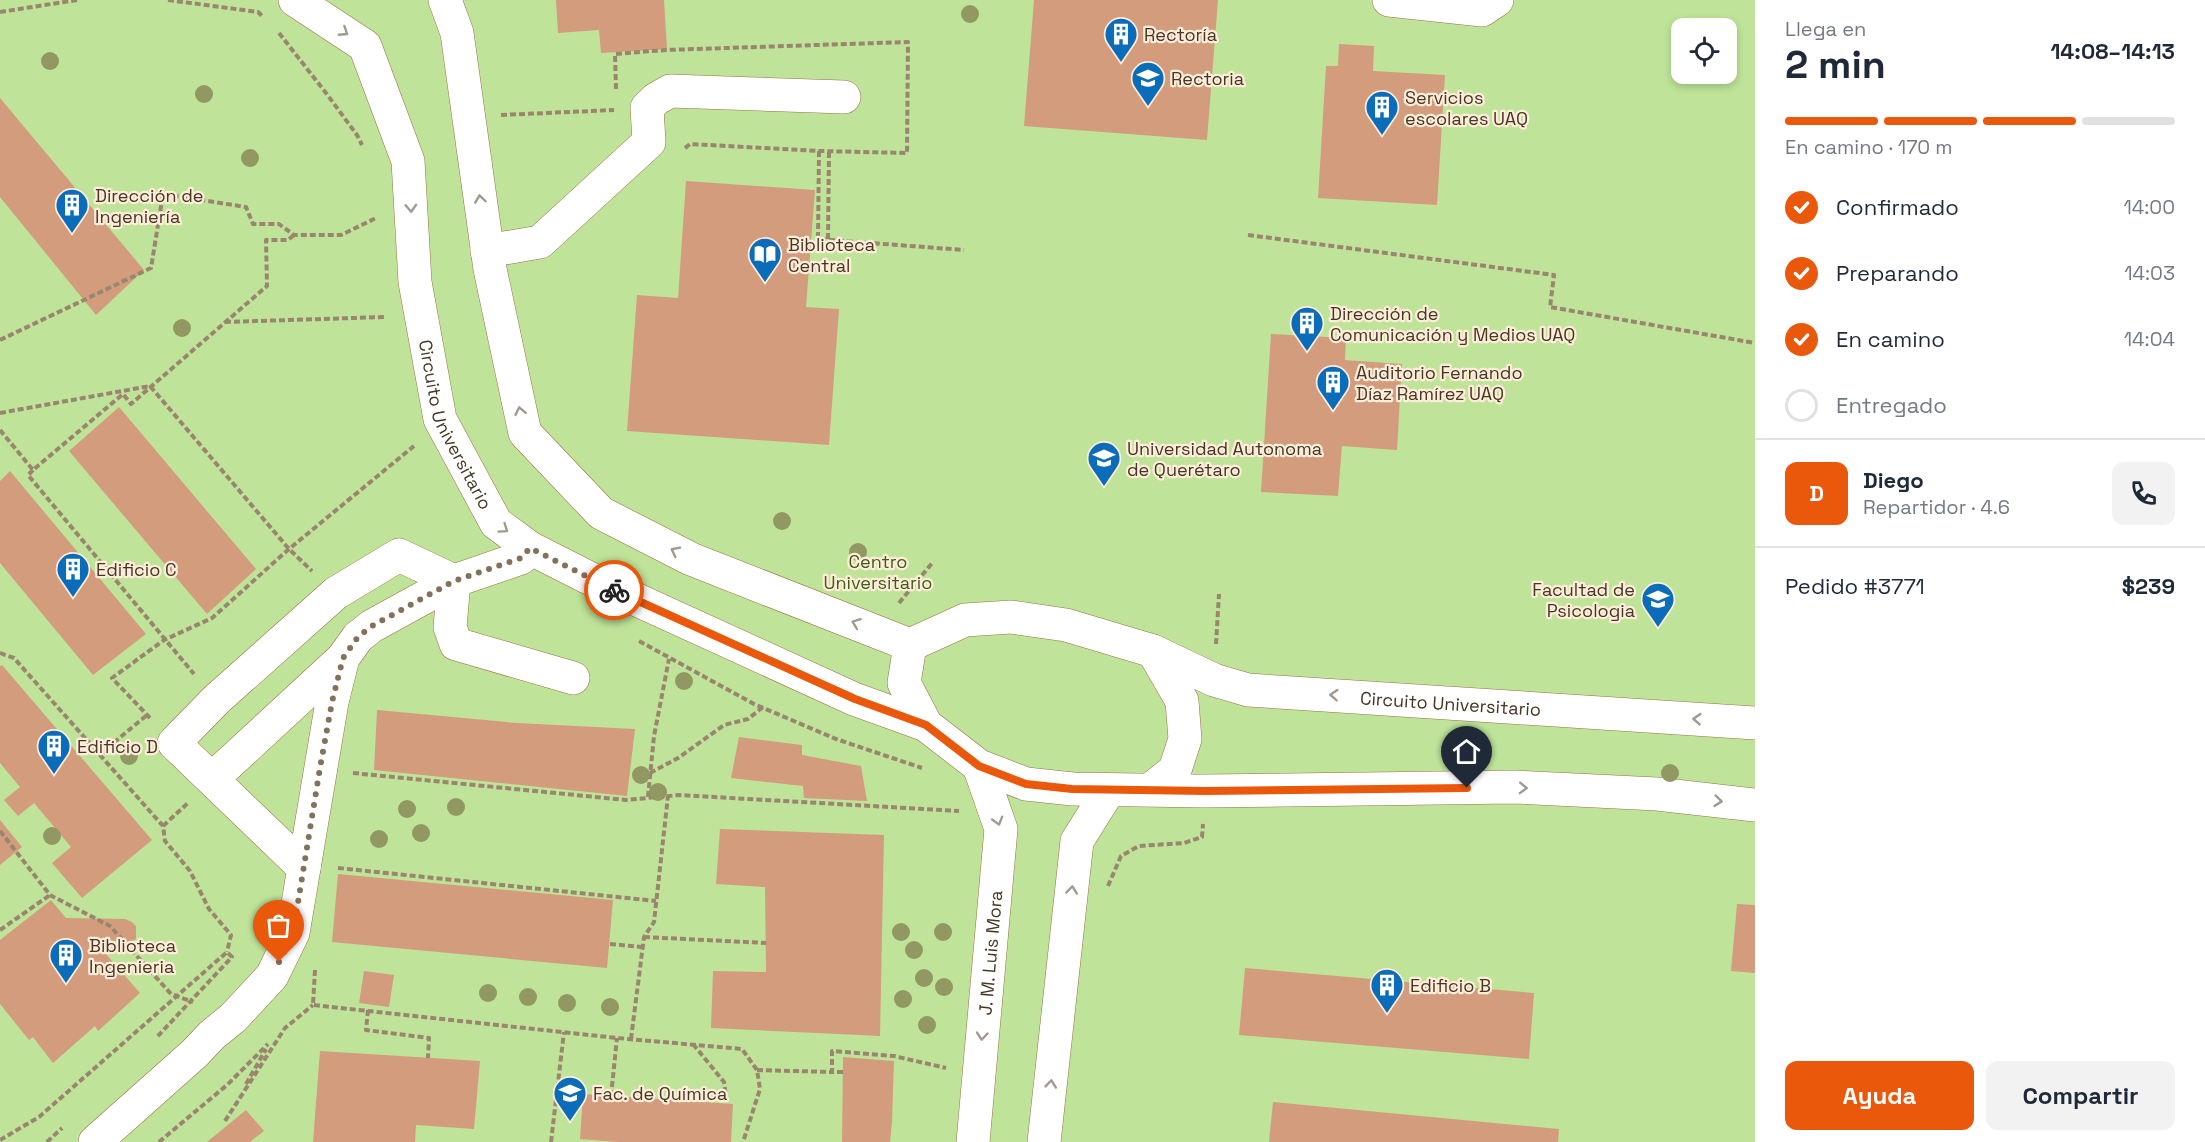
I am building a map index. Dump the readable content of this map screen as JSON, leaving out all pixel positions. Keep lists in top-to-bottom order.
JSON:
{
  "streets": {
    "street": ["Circuito Universitario", "J. M. Luis Mora"]
  },
  "parks": ["Centro Universitario"],
  "places": {
    "building": [
      "Rectoría",
      "Servicios escolares UAQ",
      "Dirección de Ingeniería",
      "Dirección de Comunicación y Medios UAQ",
      "Auditorio Fernando Díaz Ramírez UAQ",
      "Edificio C",
      "Edificio D",
      "Biblioteca Ingenieria",
      "Edificio B"
    ],
    "school or university": [
      "Rectoria",
      "Universidad Autonoma de Querétaro",
      "Facultad de Psicologia",
      "Fac. de Química"
    ],
    "library": ["Biblioteca Central"]
  },
  "page": {
    "heading": ["2 min", "Llega en", "14:08–14:13"],
    "panel": [
      "Diego",
      "Repartidor · 4.6",
      "Pedido #3771",
      "$239"
    ],
    "bar": "En camino · 170 m",
    "list": [
      ["Confirmado", "14:00"],
      ["Preparando", "14:03"],
      ["En camino", "14:04"],
      "Entregado"
    ],
    "round": "D",
    "buttons": ["Ayuda", "Compartir"]
  }
}
